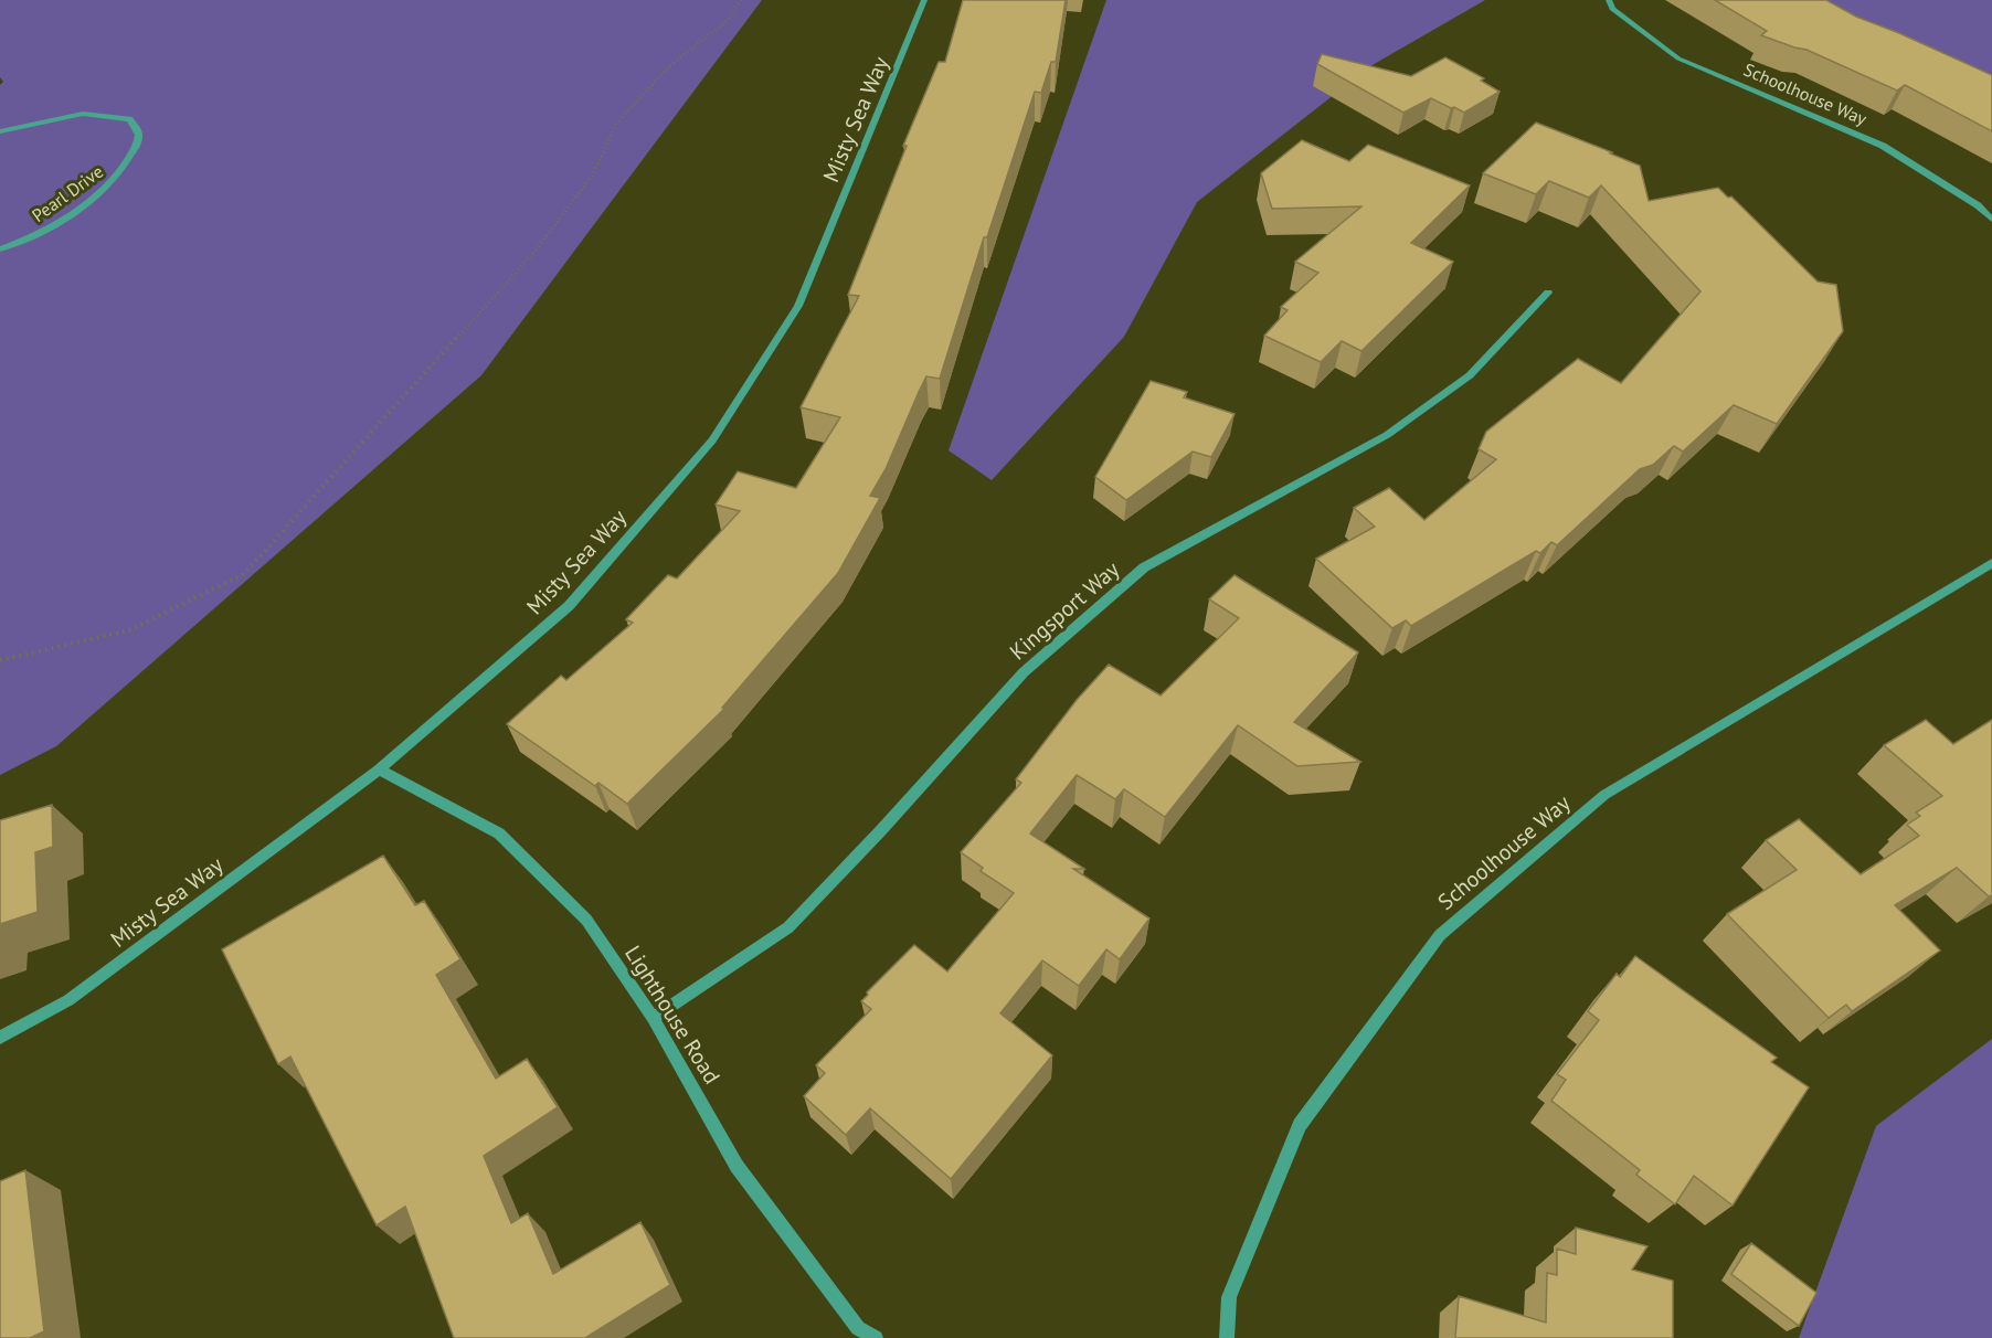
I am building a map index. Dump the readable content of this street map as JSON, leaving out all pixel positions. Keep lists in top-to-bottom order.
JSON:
{
  "streets": {
    "street": [
      "Schoolhouse Way",
      "Misty Sea Way",
      "Pearl Drive",
      "Kingsport Way",
      "Lighthouse Road"
    ]
  },
  "crossings": [
    ["Misty Sea Way", "Lighthouse Road"],
    ["Kingsport Way", "Lighthouse Road"]
  ]
}
